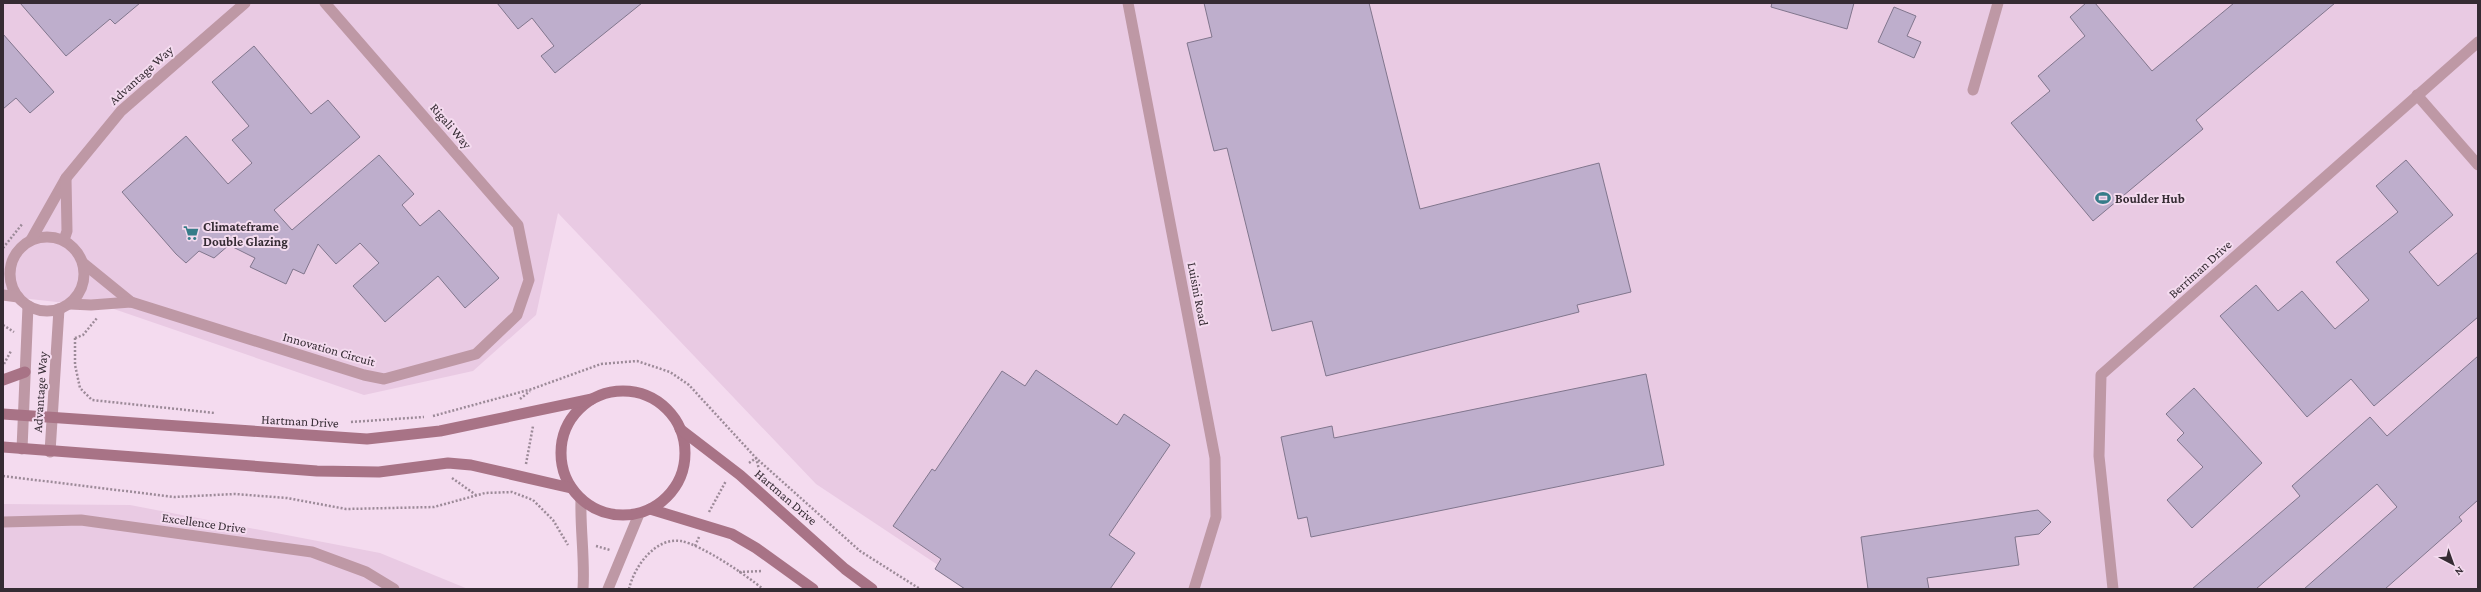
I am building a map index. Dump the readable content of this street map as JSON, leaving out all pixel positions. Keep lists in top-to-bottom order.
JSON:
{
  "streets": {
    "main road": ["Hartman Drive"],
    "street": [
      "Advantage Way",
      "Rigali Way",
      "Berriman Drive",
      "Luisini Road",
      "Innovation Circuit",
      "Excellence Drive"
    ]
  },
  "crossings": [
    ["Advantage Way", "Innovation Circuit"],
    ["Advantage Way", "Hartman Drive"],
    ["Rigali Way", "Innovation Circuit"]
  ],
  "places": {
    "sports": ["Boulder Hub"],
    "supermarket": ["Climateframe Double Glazing"]
  },
  "north": "bottom right"
}
